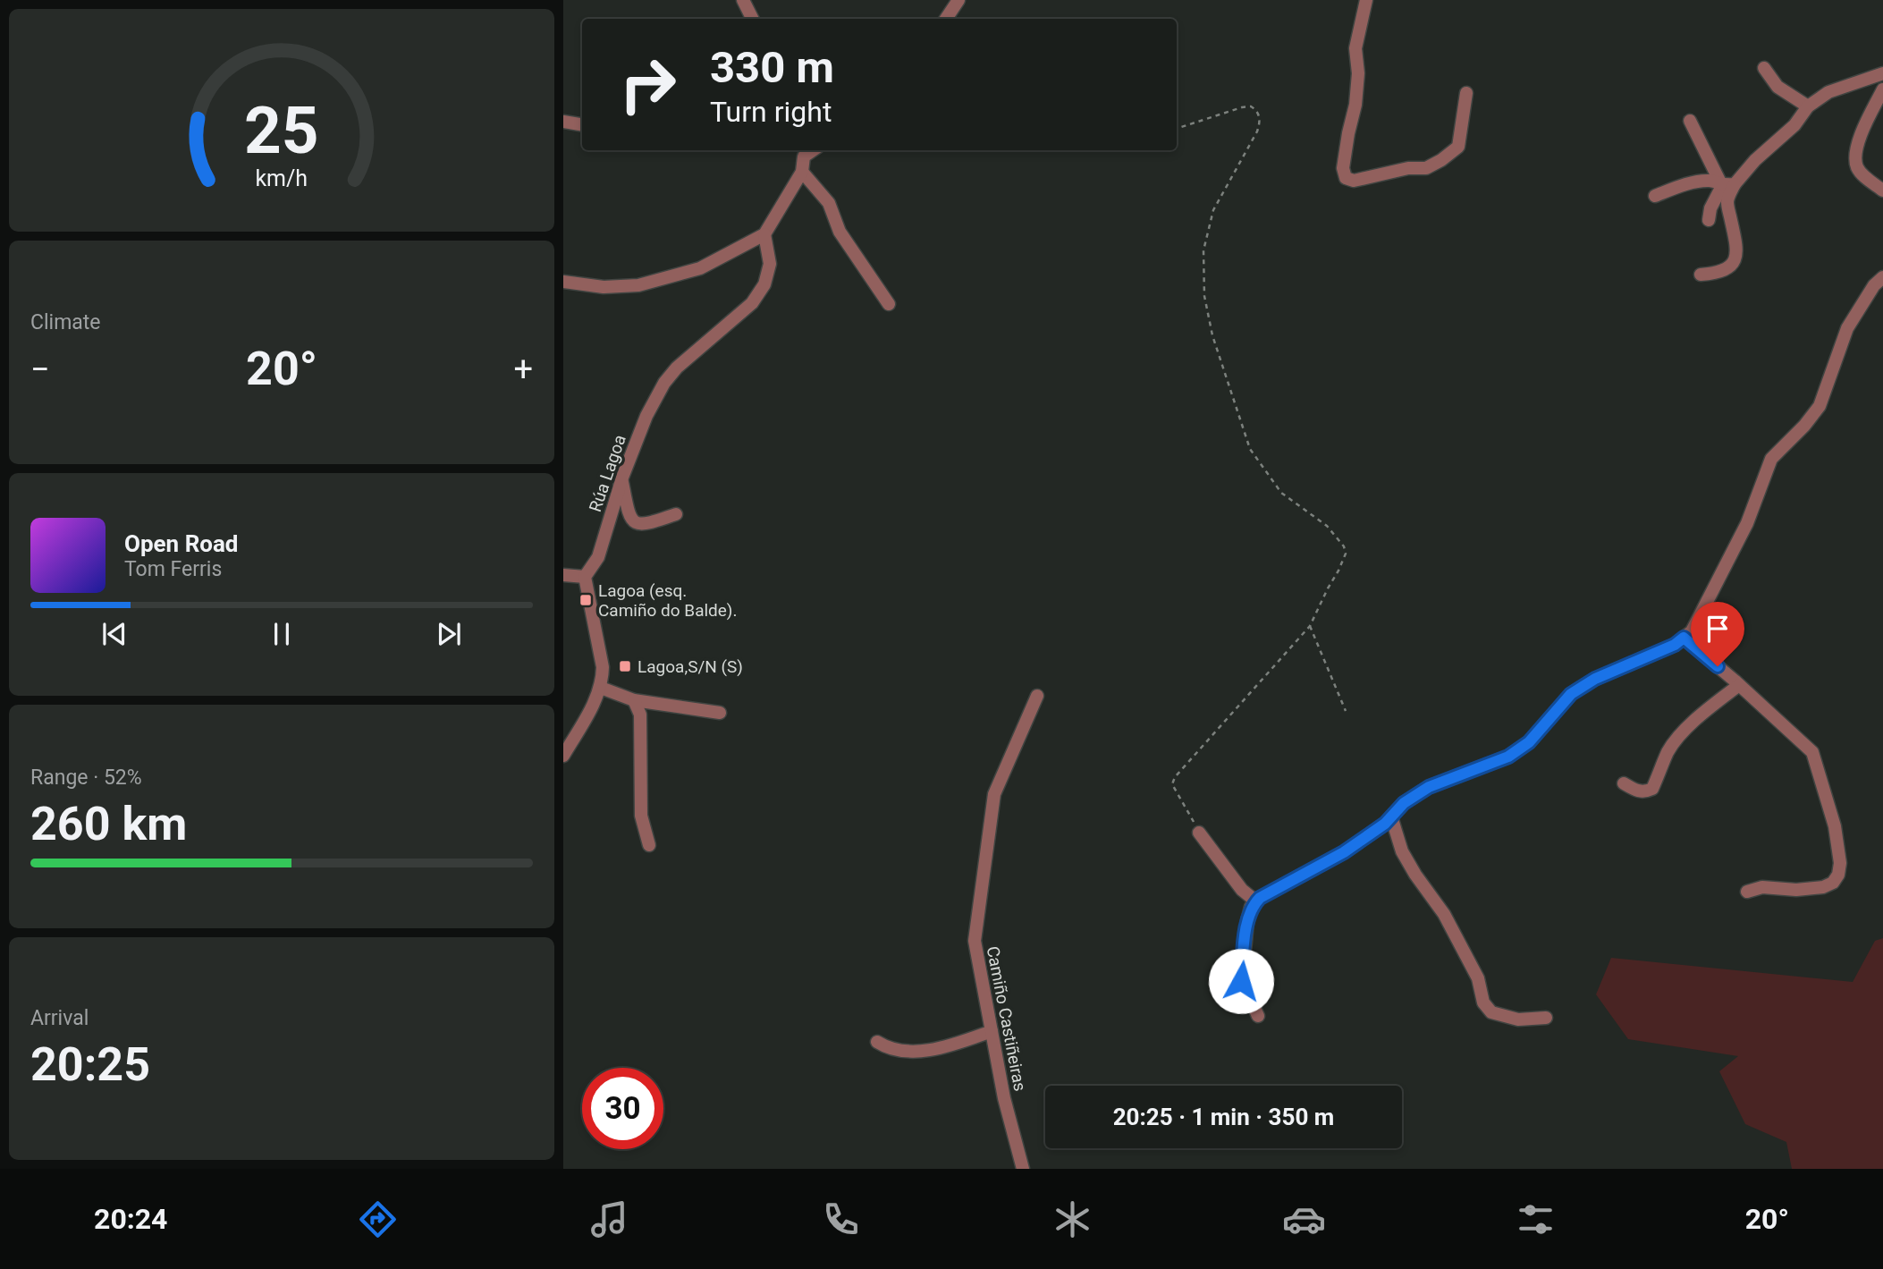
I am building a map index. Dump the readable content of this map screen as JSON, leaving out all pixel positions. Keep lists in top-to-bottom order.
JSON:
{
  "streets": {
    "street": ["Rúa Lagoa", "Camiño Castiñeiras"]
  },
  "places": {
    "transit": ["Lagoa (esq. Camiño do Balde).", "Lagoa,S/N (S)"]
  },
  "page": {
    "turn": ["330 m", "Turn right"],
    "tile": [
      "Climate",
      ["Range · 52%", "260 km"],
      ["Arrival", "20:25"]
    ],
    "heat": ["−", "20°", "+"],
    "song": ["Open Road", "Tom Ferris"],
    "limit": "30",
    "trip": "20:25 · 1 min · 350 m",
    "tabs": ["20:24", "20°"],
    "gauge": ["25", "km/h"]
  }
}
